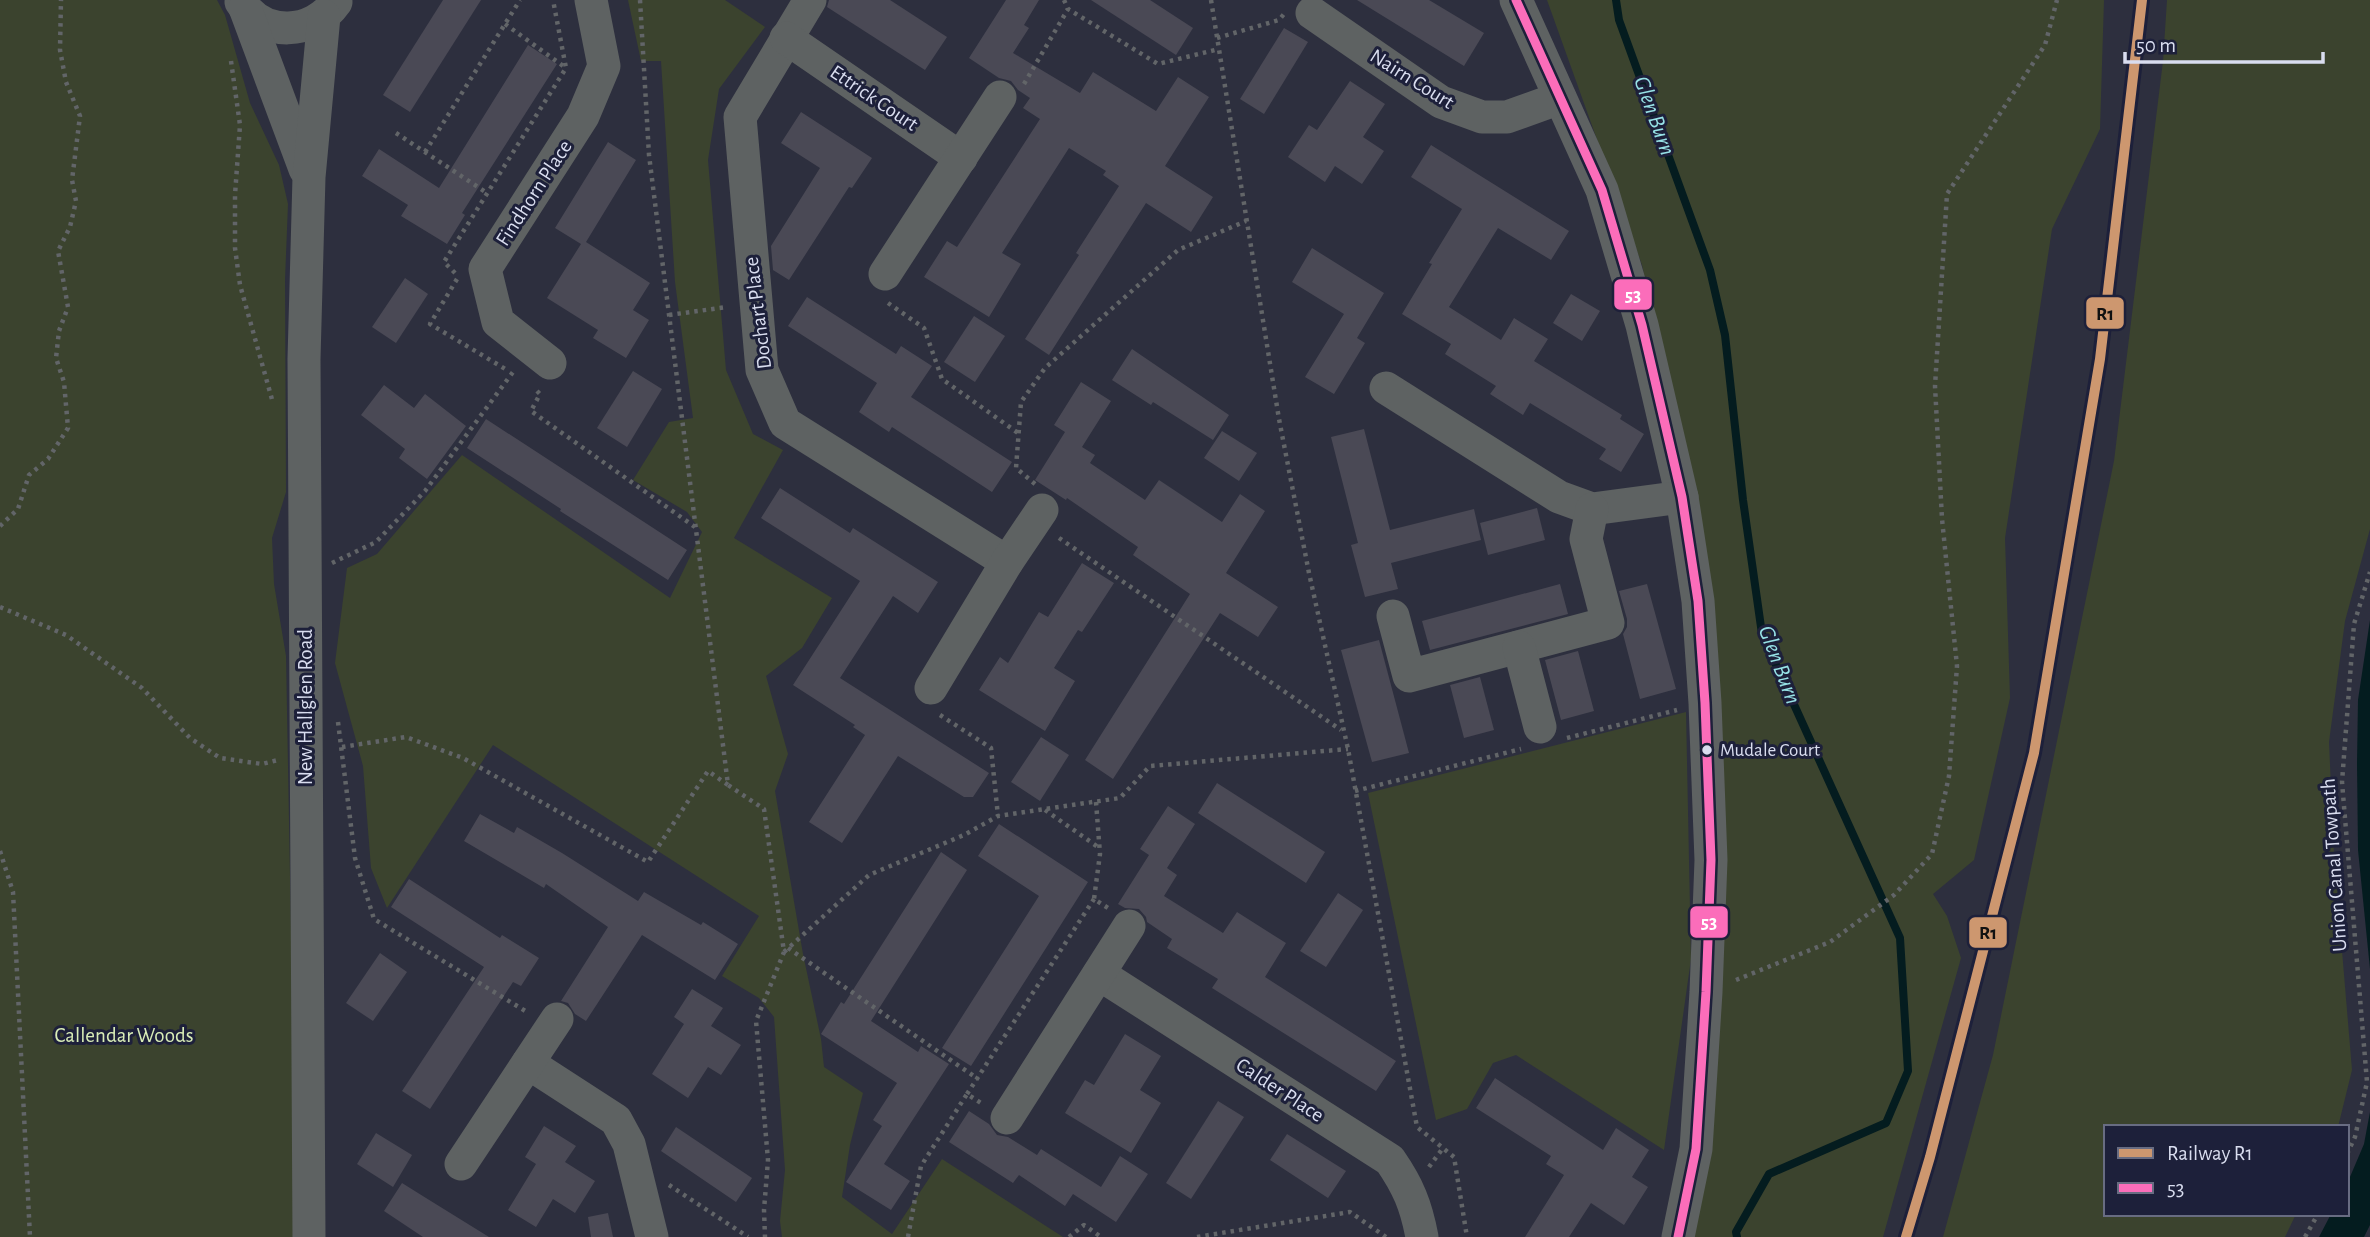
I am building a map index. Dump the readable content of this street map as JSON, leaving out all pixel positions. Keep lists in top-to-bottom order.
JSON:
{
  "streets": {
    "street": [
      "Nairn Court",
      "Ettrick Court",
      "Findhorn Place",
      "Dochart Place",
      "New Hallglen Road",
      "Calder Place"
    ],
    "path": ["Union Canal Towpath"]
  },
  "crossings": [
    ["Ettrick Court", "Dochart Place"]
  ],
  "water": ["Glen Burn"],
  "parks": ["Callendar Woods"],
  "places": ["Mudale Court"],
  "lines": ["rail line R1", "transit line 53"],
  "legend": ["Railway R1", "53"],
  "scale_bar": "50 m"
}
